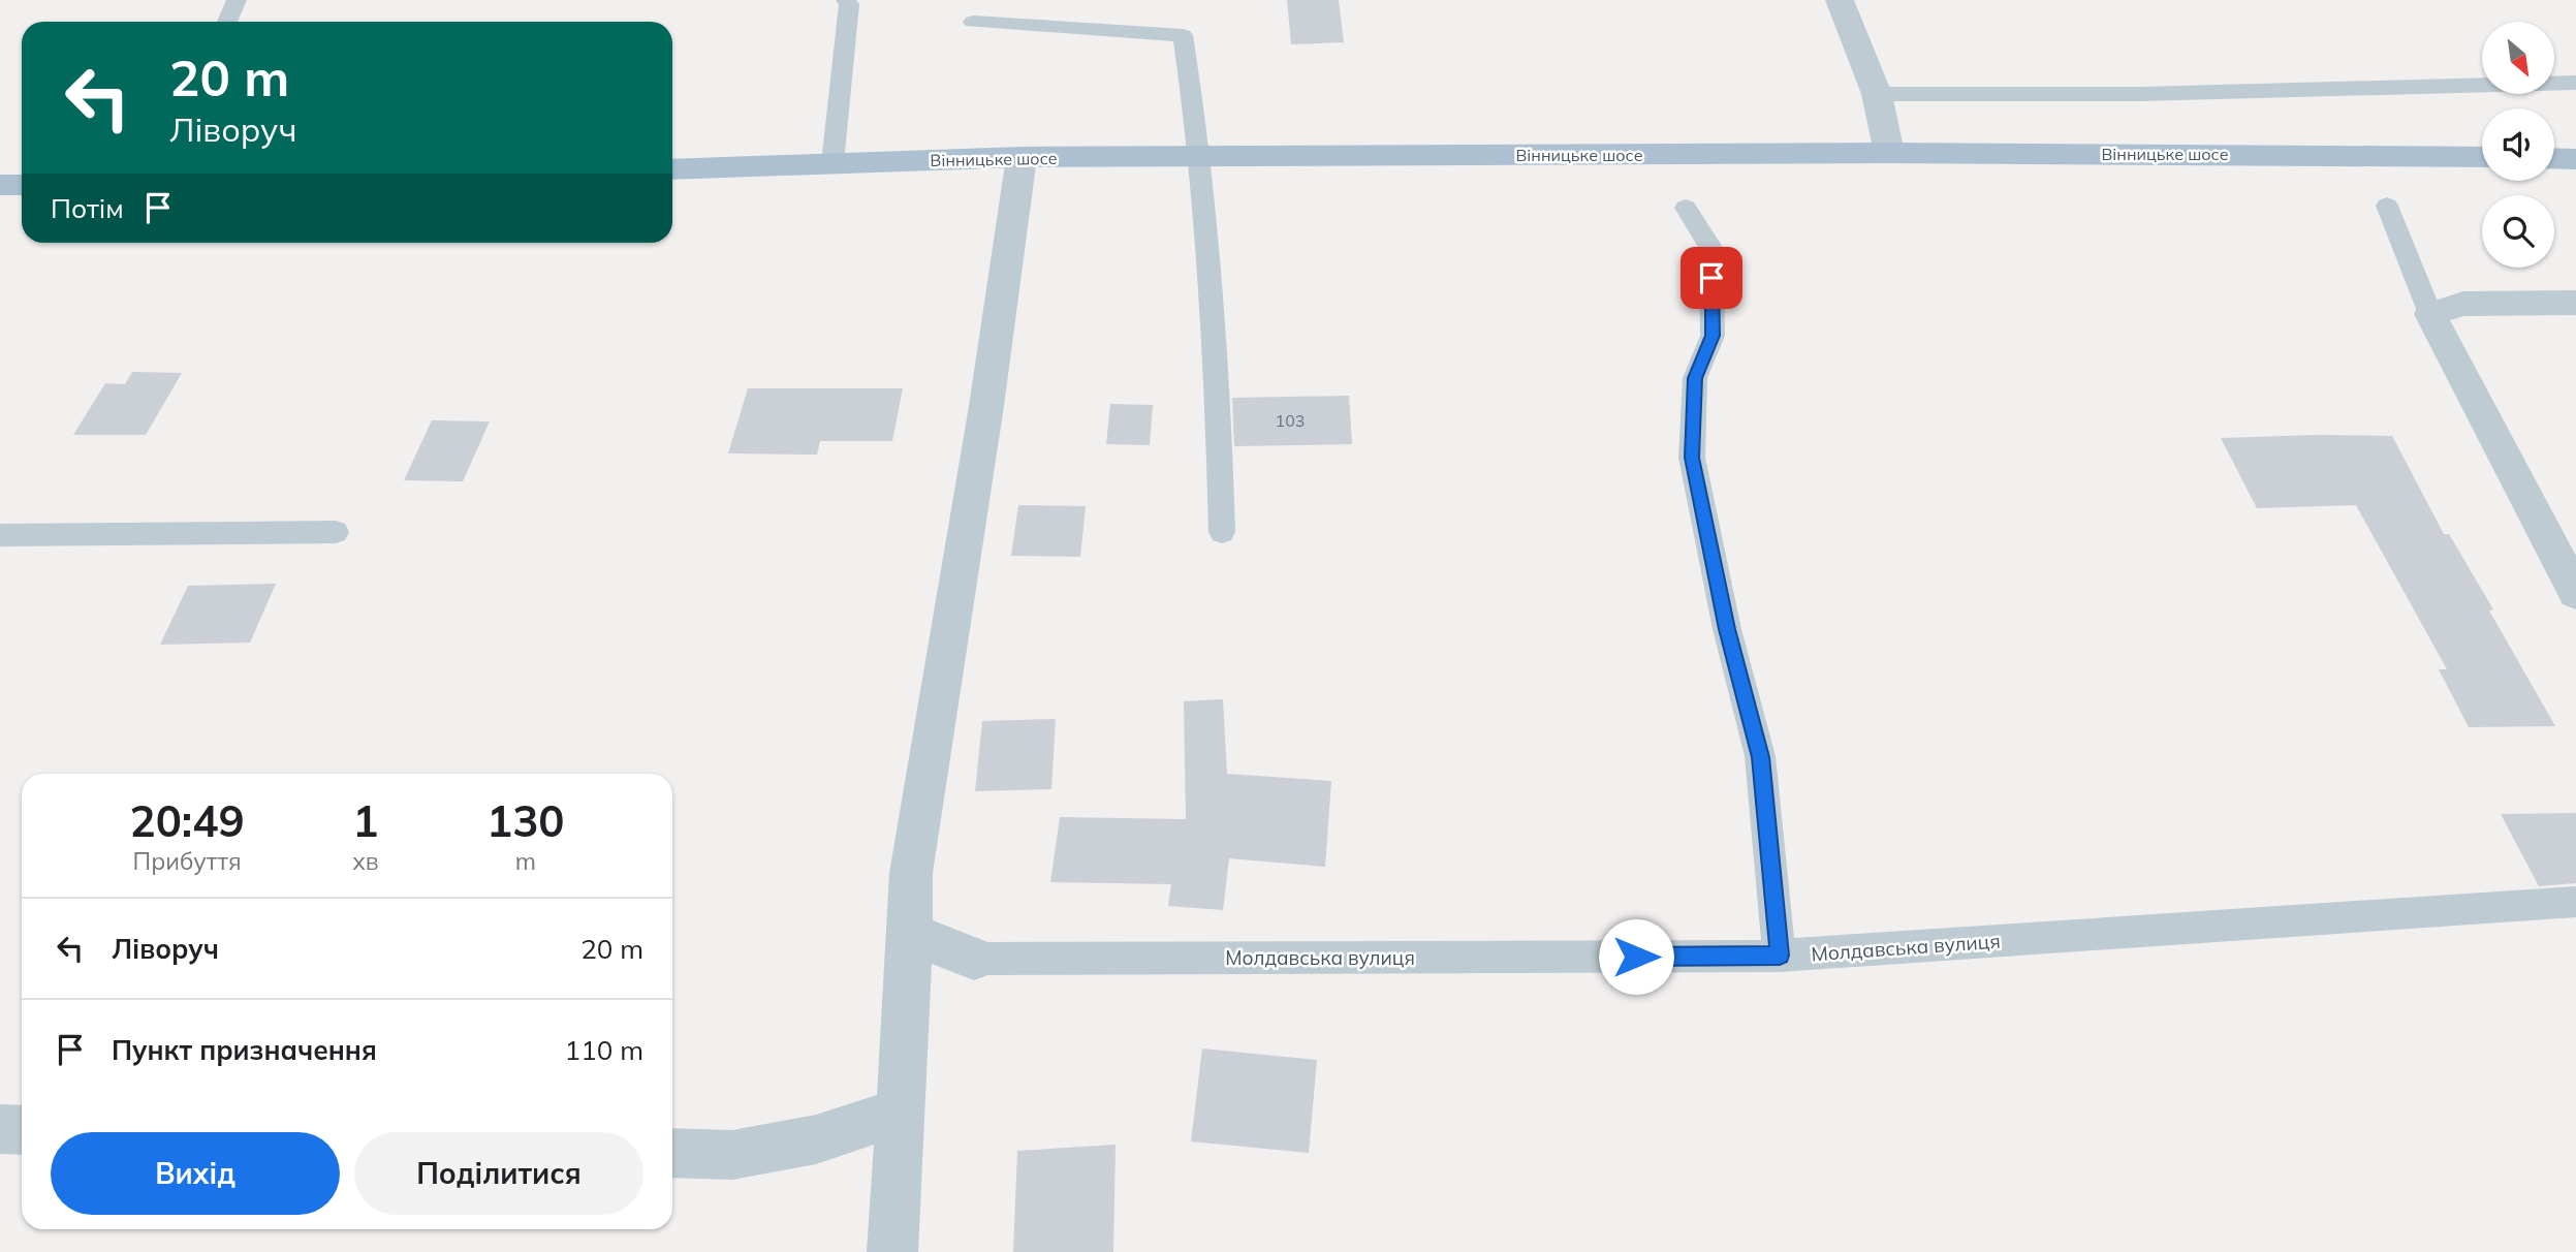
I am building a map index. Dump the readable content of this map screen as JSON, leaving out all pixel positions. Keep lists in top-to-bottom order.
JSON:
{
  "streets": {
    "main road": ["Вінницьке шосе"],
    "lane": ["Молдавська вулиця"]
  },
  "house_numbers": ["103"],
  "north": "bottom right",
  "page": {
    "turn": ["20 m", "Ліворуч"],
    "then": "Потім",
    "eta": [
      "20:49",
      "Прибуття",
      "1",
      "хв",
      "130",
      "m"
    ],
    "list": [
      {
        "name": "Ліворуч",
        "value": "20 m"
      },
      {
        "name": "Пункт призначення",
        "value": "110 m"
      }
    ],
    "buttons": ["Вихід", "Поділитися"]
  }
}
